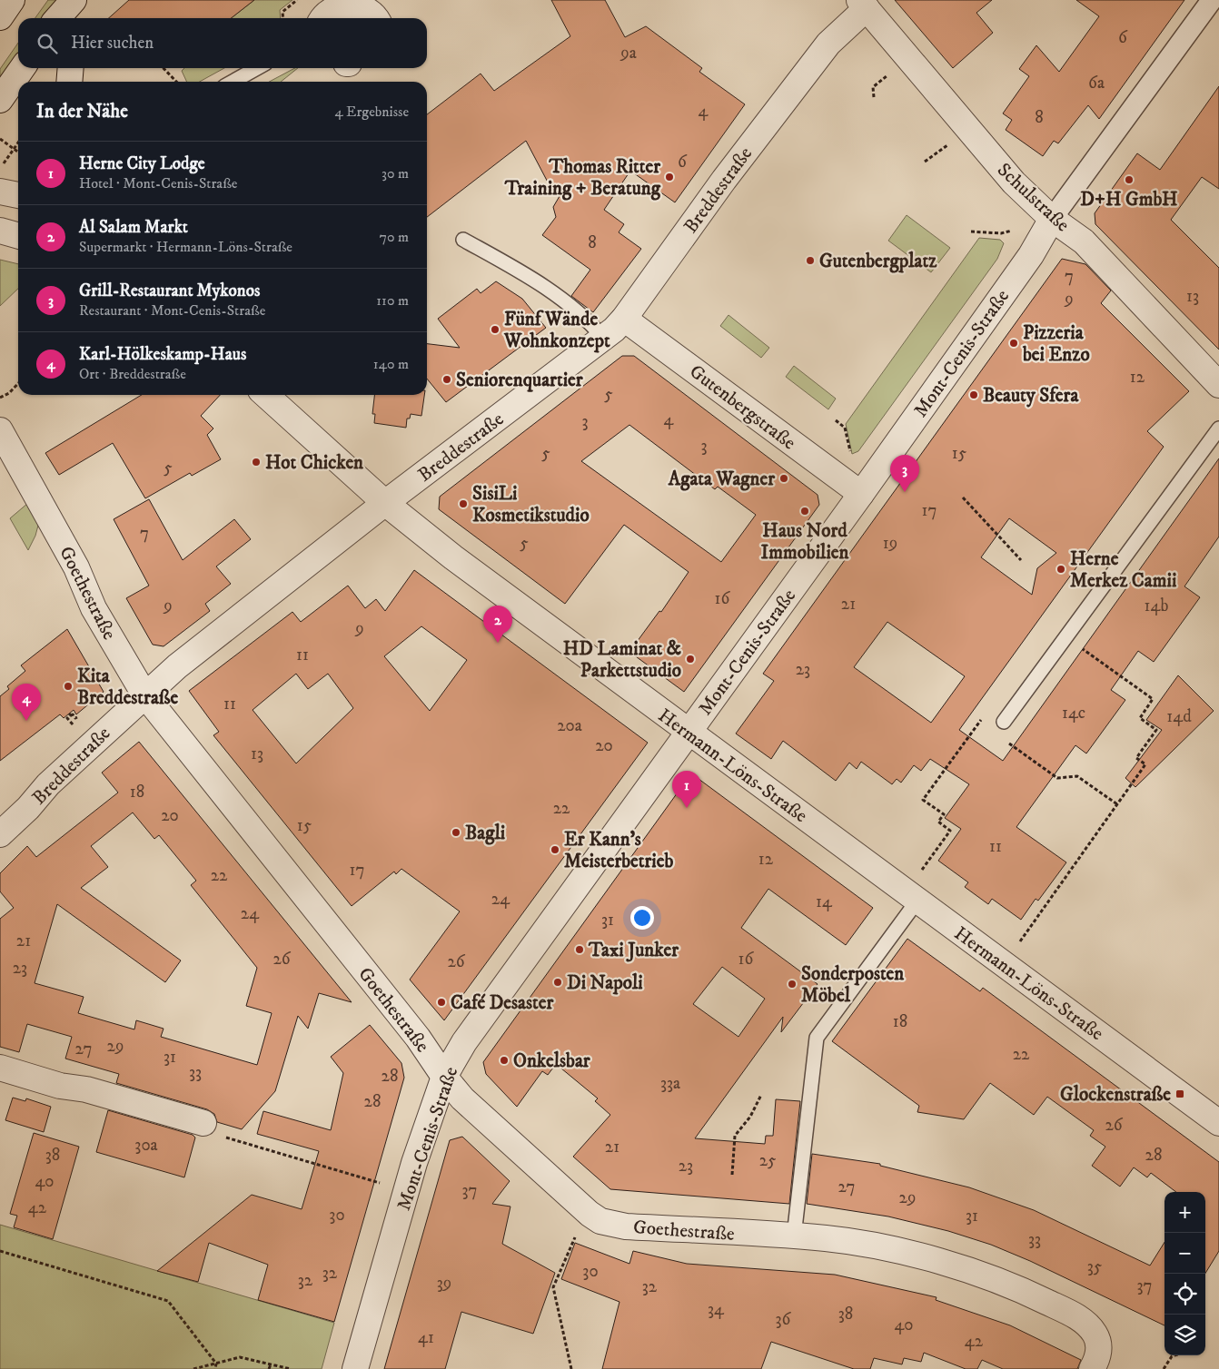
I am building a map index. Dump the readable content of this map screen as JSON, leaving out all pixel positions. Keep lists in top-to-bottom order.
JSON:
{
  "streets": {
    "street": [
      "Breddestraße",
      "Schulstraße",
      "Mont-Cenis-Straße",
      "Gutenbergstraße",
      "Goethestraße",
      "Hermann-Löns-Straße"
    ]
  },
  "crossings": [
    ["Breddestraße", "Schulstraße"],
    ["Breddestraße", "Gutenbergstraße"],
    ["Breddestraße", "Goethestraße"],
    ["Breddestraße", "Hermann-Löns-Straße"],
    ["Schulstraße", "Mont-Cenis-Straße"],
    ["Mont-Cenis-Straße", "Gutenbergstraße"],
    ["Mont-Cenis-Straße", "Goethestraße"],
    ["Mont-Cenis-Straße", "Hermann-Löns-Straße"]
  ],
  "places": {
    "other": [
      "Thomas Ritter Training + Beratung",
      "D+H GmbH",
      "Gutenbergplatz",
      "Fünf Wände Wohnkonzept",
      "Pizzeria bei Enzo",
      "Seniorenquartier",
      "Beauty Sfera",
      "Hot Chicken",
      "Agata Wagner",
      "SisiLi Kosmetikstudio",
      "Haus Nord Immobilien",
      "Herne Merkez Camii",
      "HD Laminat & Parkettstudio",
      "Kita Breddestraße",
      "Bagli",
      "Er Kann's Meisterbetrieb",
      "Taxi Junker",
      "Di Napoli",
      "Sonderposten Möbel",
      "Café Desaster",
      "Onkelsbar"
    ],
    "transit": ["Glockenstraße"]
  },
  "house_numbers": [
    "6",
    "9a",
    "6a",
    "4",
    "8",
    "6",
    "8",
    "7",
    "13",
    "9",
    "12",
    "5",
    "4",
    "3",
    "3",
    "5",
    "15",
    "5",
    "17",
    "7",
    "5",
    "19",
    "16",
    "21",
    "9",
    "14b",
    "9",
    "11",
    "23",
    "11",
    "14c",
    "14d",
    "20a",
    "20",
    "13",
    "18",
    "22",
    "20",
    "15",
    "11",
    "12",
    "17",
    "22",
    "24",
    "14",
    "24",
    "31",
    "21",
    "26",
    "16",
    "26",
    "23",
    "18",
    "29",
    "27",
    "22",
    "31",
    "33",
    "28",
    "33a",
    "28",
    "26",
    "30a",
    "21",
    "38",
    "28",
    "25",
    "23",
    "40",
    "27",
    "37",
    "29",
    "42",
    "30",
    "31",
    "33",
    "35",
    "30",
    "32",
    "32",
    "39",
    "37",
    "32",
    "34",
    "38",
    "36",
    "40",
    "41",
    "42"
  ],
  "page": {
    "search": "Hier suchen",
    "heading": ["In der Nähe", "4 Ergebnisse"],
    "list": [
      {
        "mark": "1",
        "name": "Herne City Lodge",
        "note": "Hotel · Mont-Cenis-Straße",
        "value": "30 m"
      },
      {
        "mark": "2",
        "name": "Al Salam Markt",
        "note": "Supermarkt · Hermann-Löns-Straße",
        "value": "70 m"
      },
      {
        "mark": "3",
        "name": "Grill-Restaurant Mykonos",
        "note": "Restaurant · Mont-Cenis-Straße",
        "value": "110 m"
      },
      {
        "mark": "4",
        "name": "Karl-Hölkeskamp-Haus",
        "note": "Ort · Breddestraße",
        "value": "140 m"
      }
    ],
    "pins": [
      "3",
      "2",
      "4",
      "1"
    ],
    "map_buttons": ["+", "−"]
  }
}
